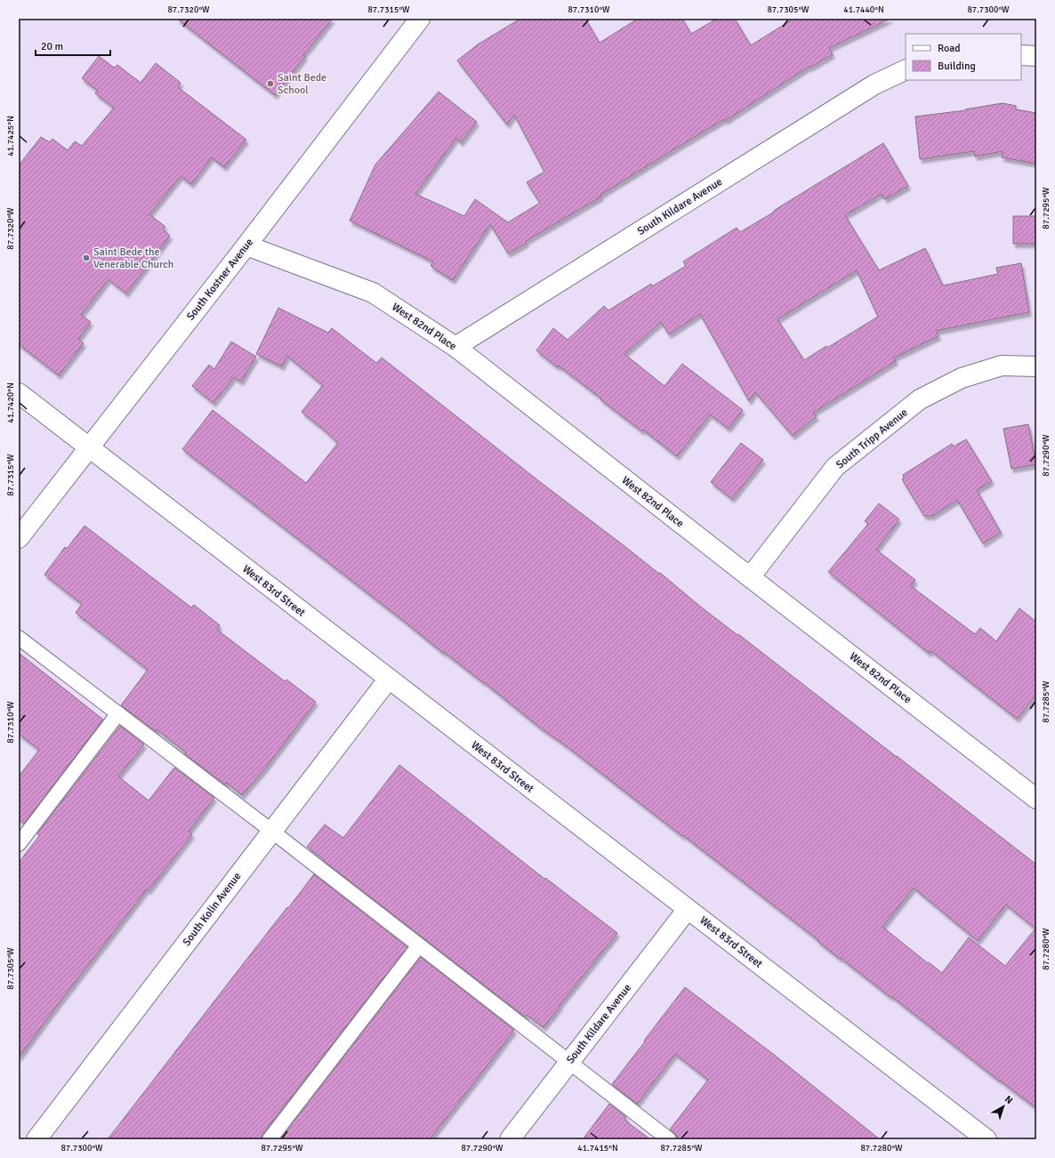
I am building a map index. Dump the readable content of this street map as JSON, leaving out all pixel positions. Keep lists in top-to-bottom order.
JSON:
{
  "streets": {
    "street": [
      "South Kildare Avenue",
      "South Kostner Avenue",
      "West 82nd Place",
      "South Tripp Avenue",
      "West 83rd Street",
      "South Kolin Avenue"
    ]
  },
  "crossings": [
    ["South Kildare Avenue", "West 82nd Place"],
    ["South Kildare Avenue", "West 83rd Street"],
    ["South Kostner Avenue", "West 82nd Place"],
    ["South Kostner Avenue", "West 83rd Street"],
    ["West 82nd Place", "South Tripp Avenue"],
    ["West 83rd Street", "South Kolin Avenue"]
  ],
  "places": ["Saint Bede School", "Saint Bede the Venerable Church"],
  "legend": ["Road", "Building"],
  "scale_bar": "20 m",
  "north": "top right",
  "coordinates": [
    "87.7320°W",
    "87.7315°W",
    "87.7310°W",
    "87.7305°W",
    "41.7440°N",
    "87.7300°W",
    "41.7425°N",
    "87.7295°W",
    "41.7420°N",
    "87.7290°W",
    "87.7285°W",
    "87.7280°W",
    "41.7415°N"
  ]
}
